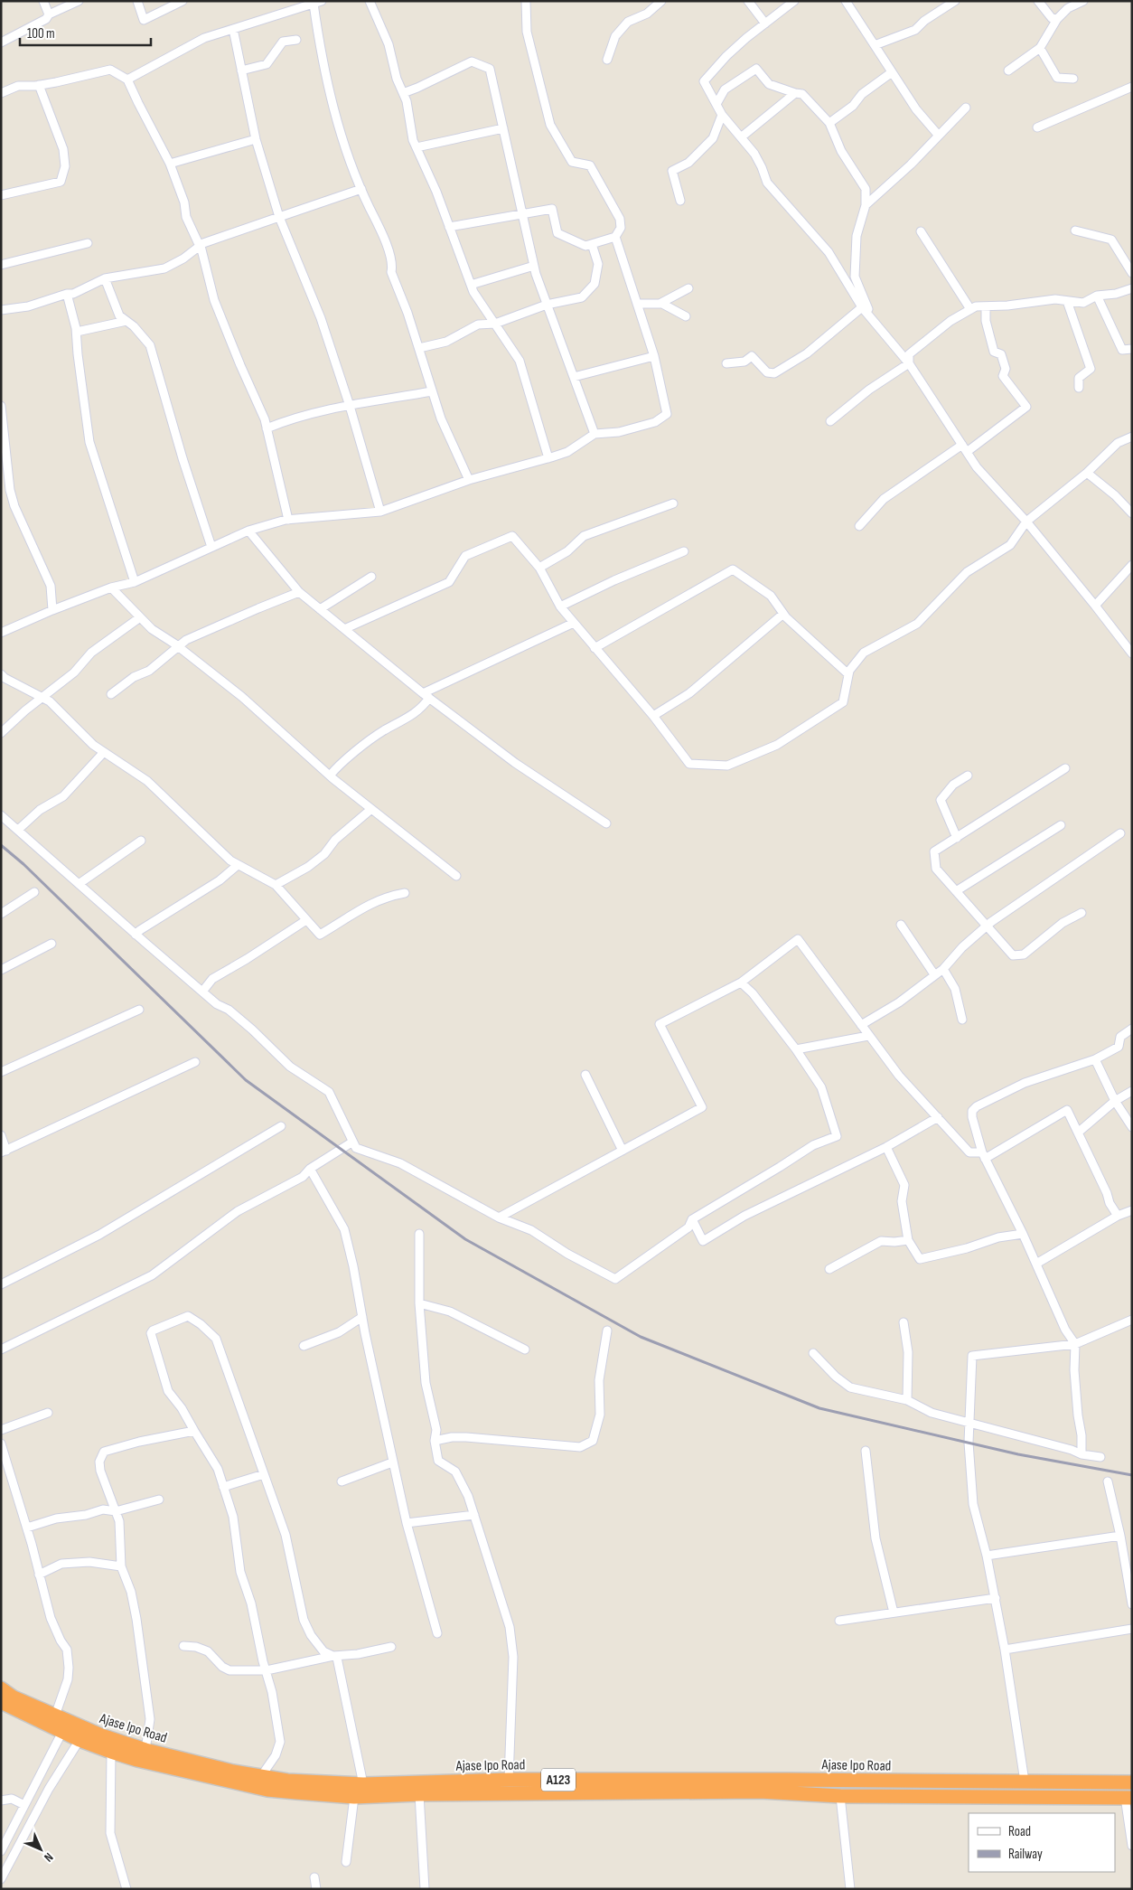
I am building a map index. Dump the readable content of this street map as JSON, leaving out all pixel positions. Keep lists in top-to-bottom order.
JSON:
{
  "streets": {
    "highway": ["Ajase Ipo Road", "A123"]
  },
  "legend": ["Road", "Railway"],
  "scale_bar": "100 m",
  "north": "bottom right"
}
